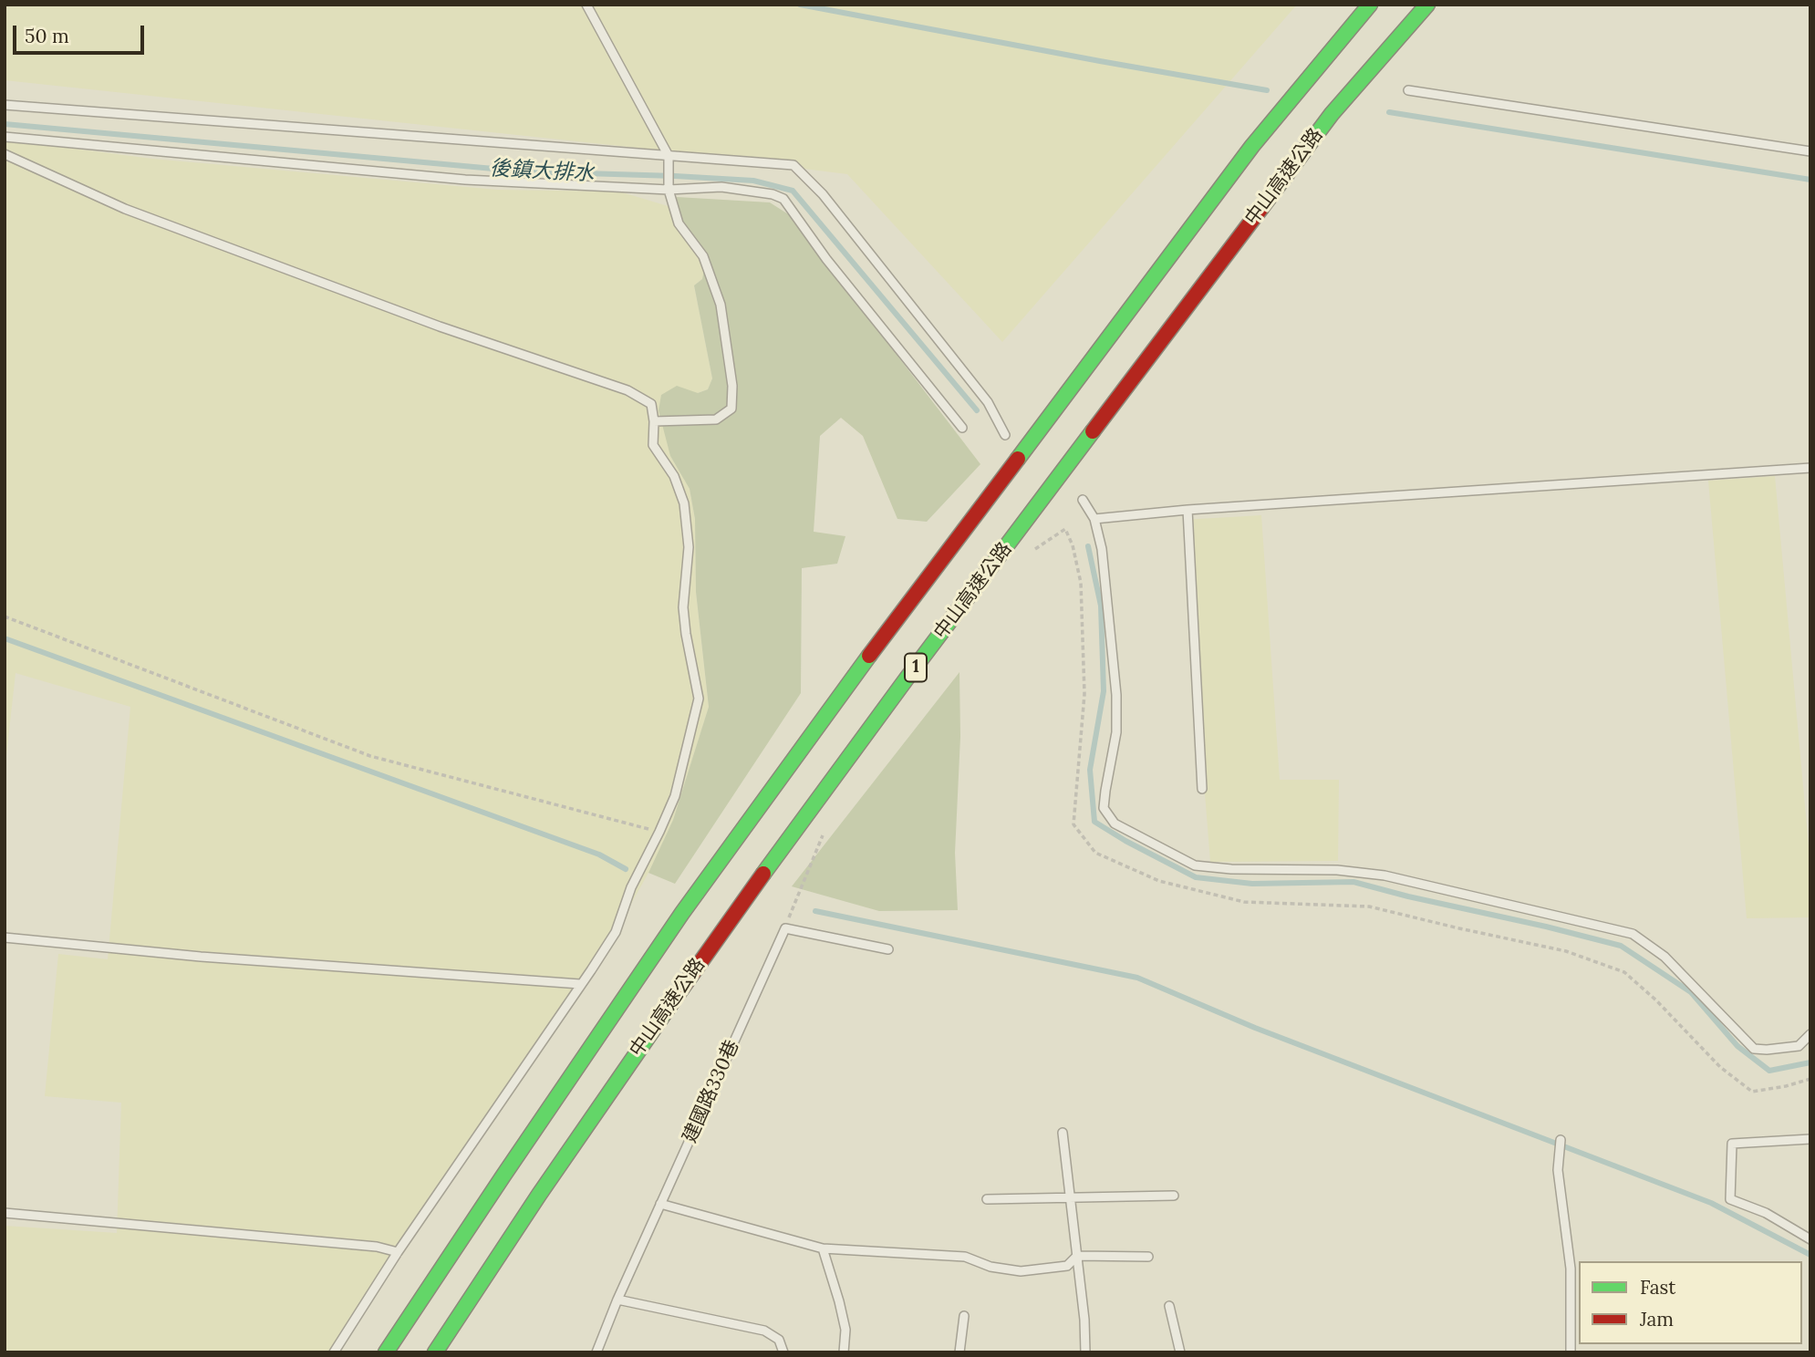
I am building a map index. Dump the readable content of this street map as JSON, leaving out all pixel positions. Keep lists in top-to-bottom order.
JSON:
{
  "streets": {
    "highway": ["中山高速公路", "1"],
    "lane": ["建國路330巷"]
  },
  "water": ["後鎮大排水"],
  "legend": ["Fast", "Jam"],
  "scale_bar": "50 m"
}
